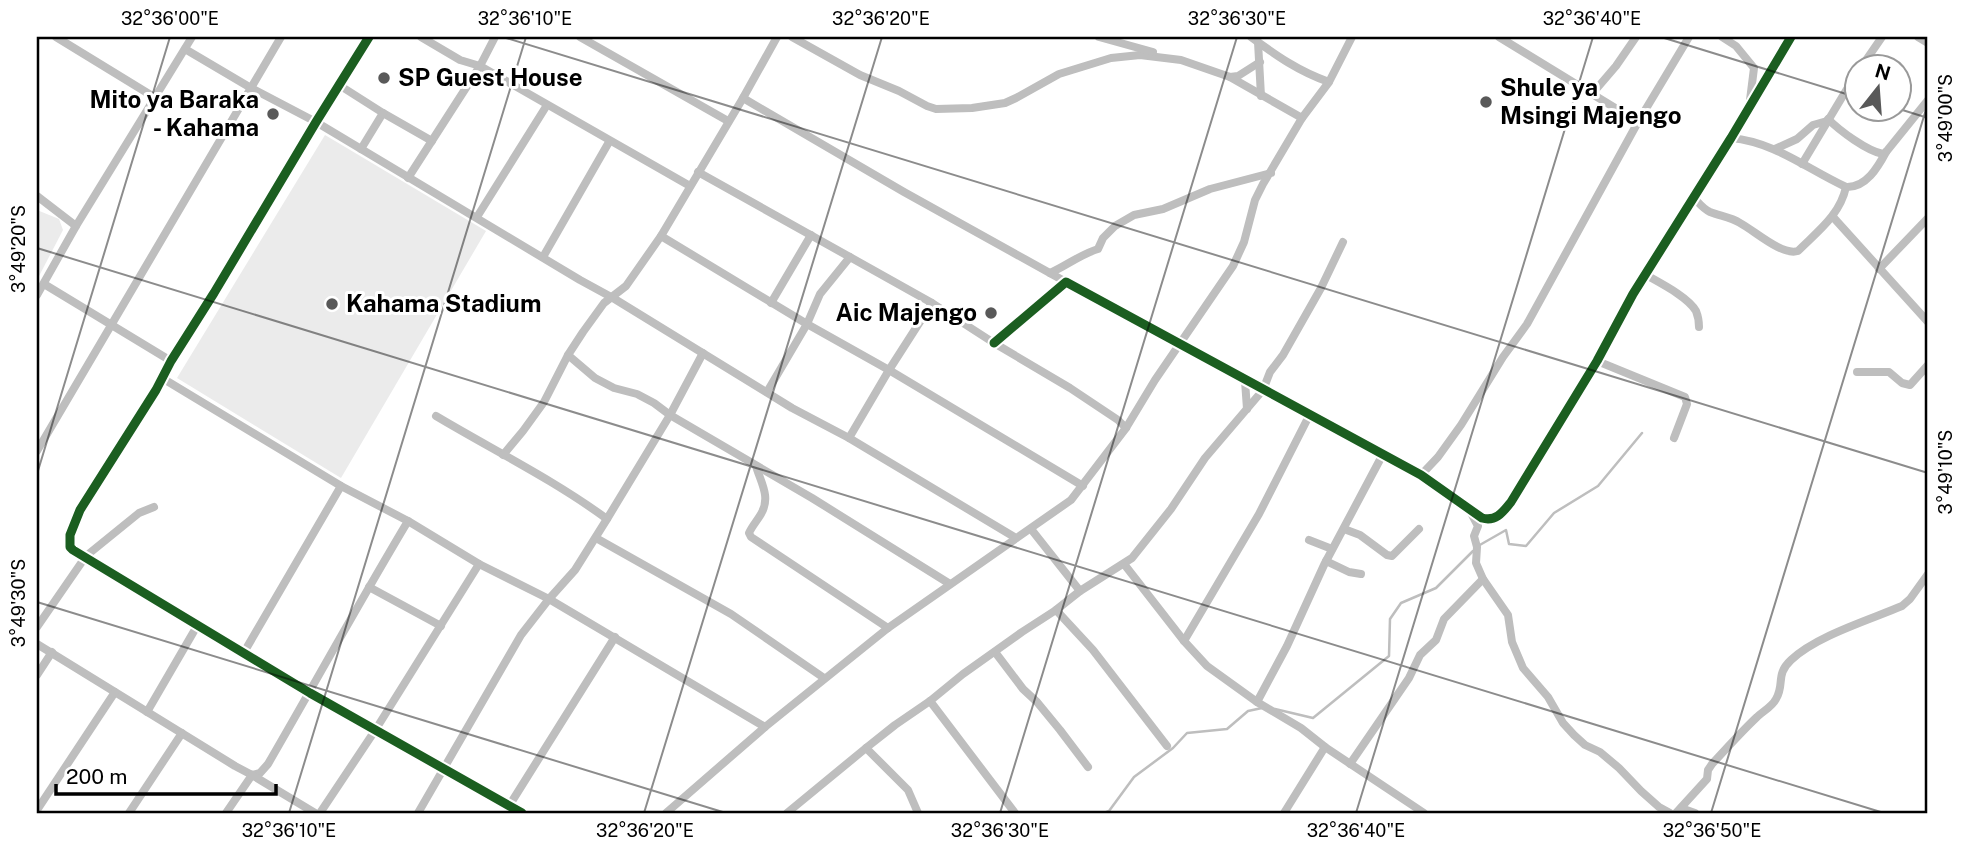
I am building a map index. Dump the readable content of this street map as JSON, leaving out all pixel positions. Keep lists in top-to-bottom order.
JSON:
{
  "places": [
    "SP Guest House",
    "Shule ya Msingi Majengo",
    "Mito ya Baraka - Kahama",
    "Kahama Stadium",
    "Aic Majengo"
  ],
  "scale_bar": "200 m",
  "north": "top",
  "coordinates": [
    "32°36'00\"E",
    "32°36'10\"E",
    "32°36'20\"E",
    "32°36'30\"E",
    "32°36'40\"E",
    "3°49'00\"S",
    "3°49'20\"S",
    "3°49'10\"S",
    "3°49'30\"S",
    "32°36'50\"E"
  ]
}
